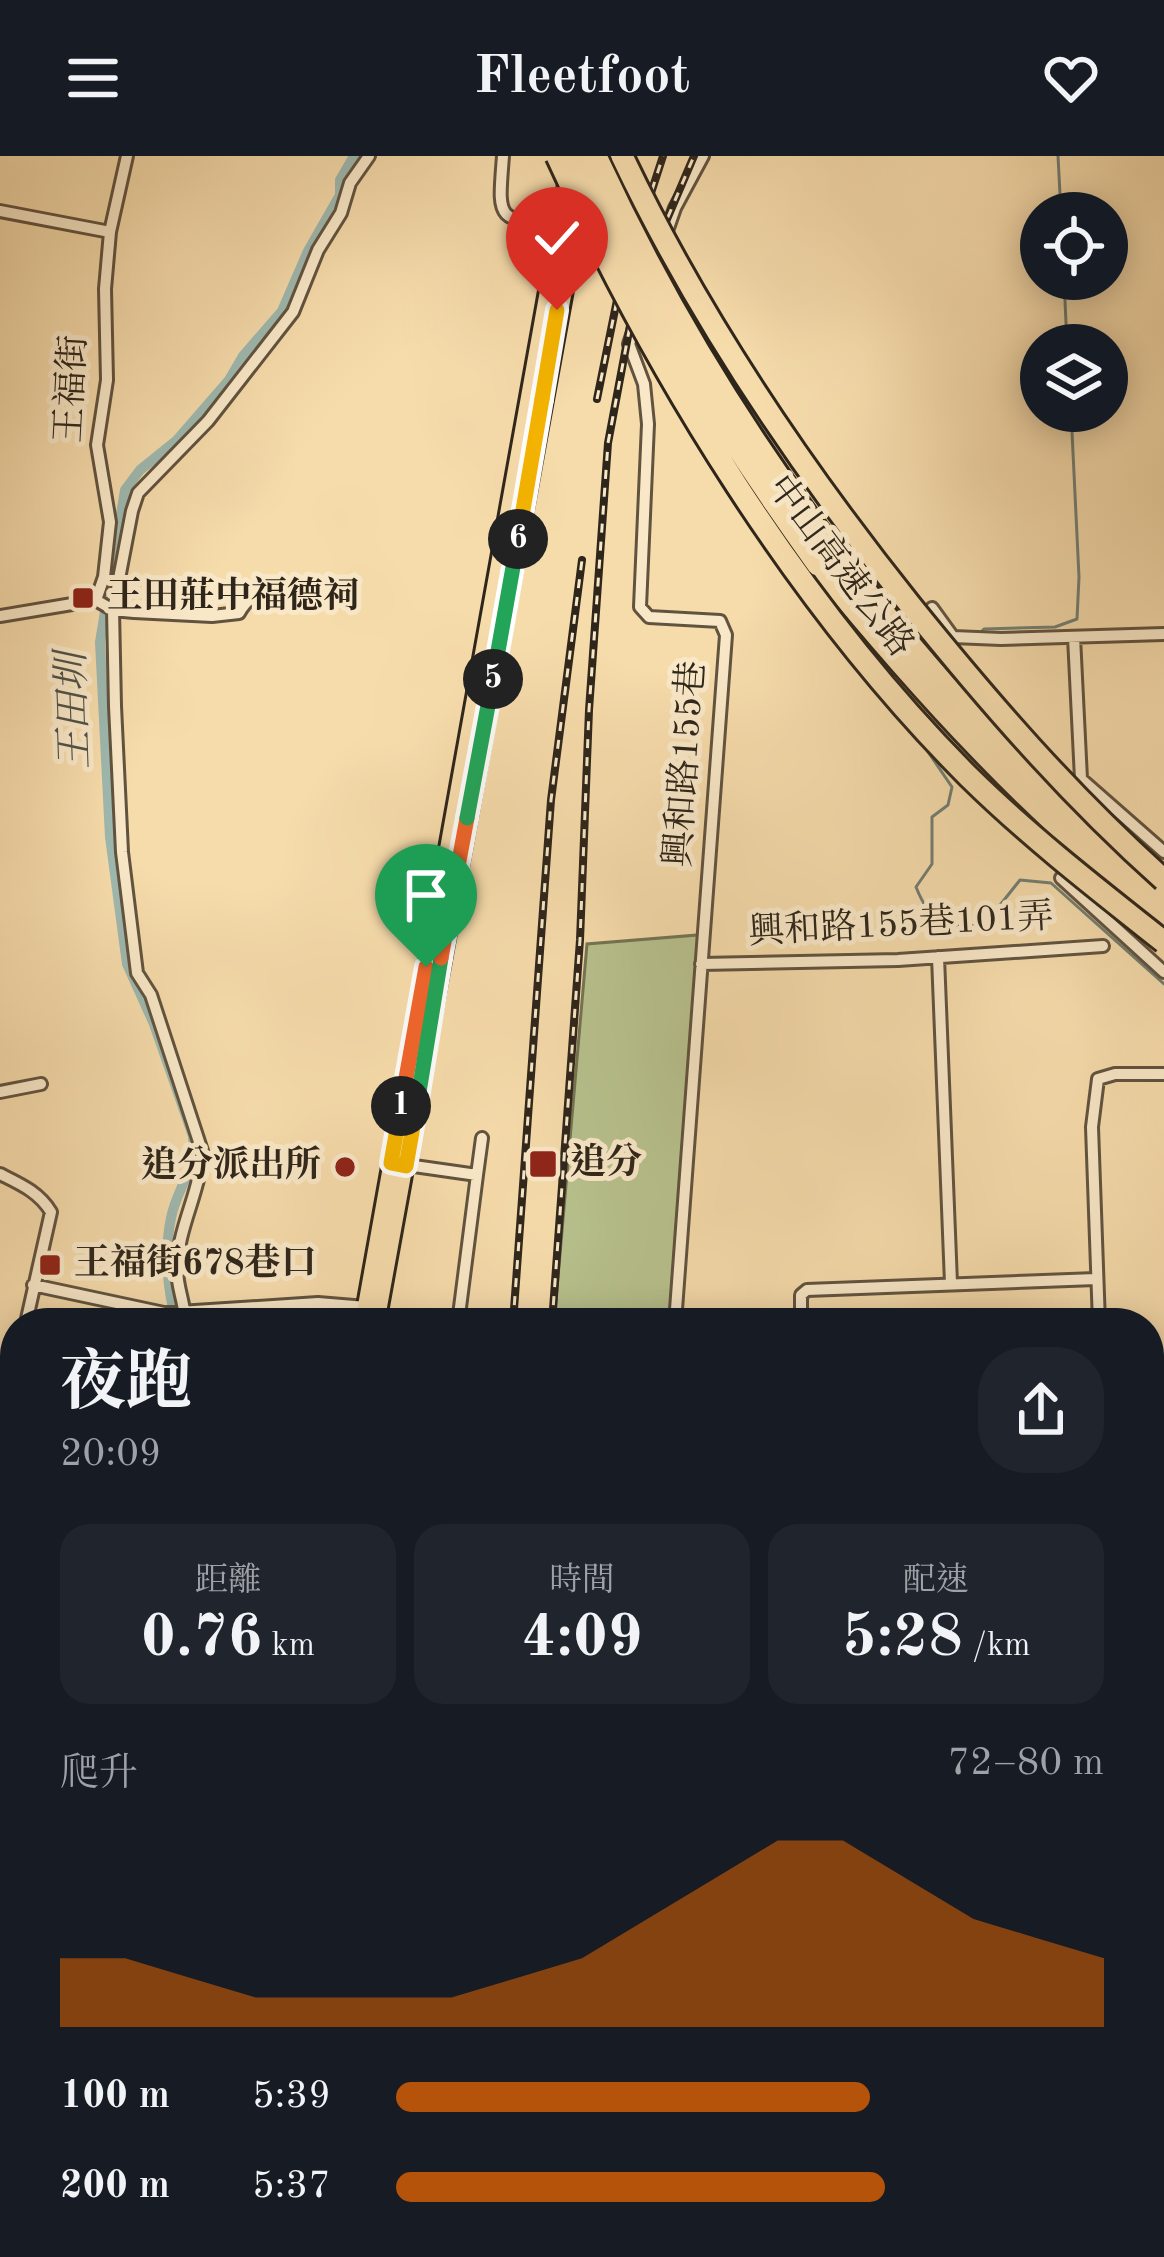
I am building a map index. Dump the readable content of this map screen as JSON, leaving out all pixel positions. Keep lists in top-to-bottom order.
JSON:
{
  "streets": {
    "highway": ["中山高速公路"],
    "street": ["王福街", "興和路155巷", "興和路155巷101弄"]
  },
  "crossings": [
    ["興和路155巷", "興和路155巷101弄"]
  ],
  "water": ["王田圳"],
  "places": {
    "transit": ["王田莊中福德祠", "追分", "王福街678巷口"],
    "other": ["追分派出所"]
  },
  "page": {
    "header": "Fleetfoot",
    "pins": ["6", "5", "1"],
    "heading": ["夜跑", "20:09"],
    "stats": [
      ["距離", "0.76 km"],
      ["時間", "4:09"],
      ["配速", "5:28 /km"]
    ],
    "chart": ["爬升", "72–80 m"],
    "list": [
      {
        "name": "100 m",
        "note": "5:39"
      },
      {
        "name": "200 m",
        "note": "5:37"
      }
    ]
  }
}
